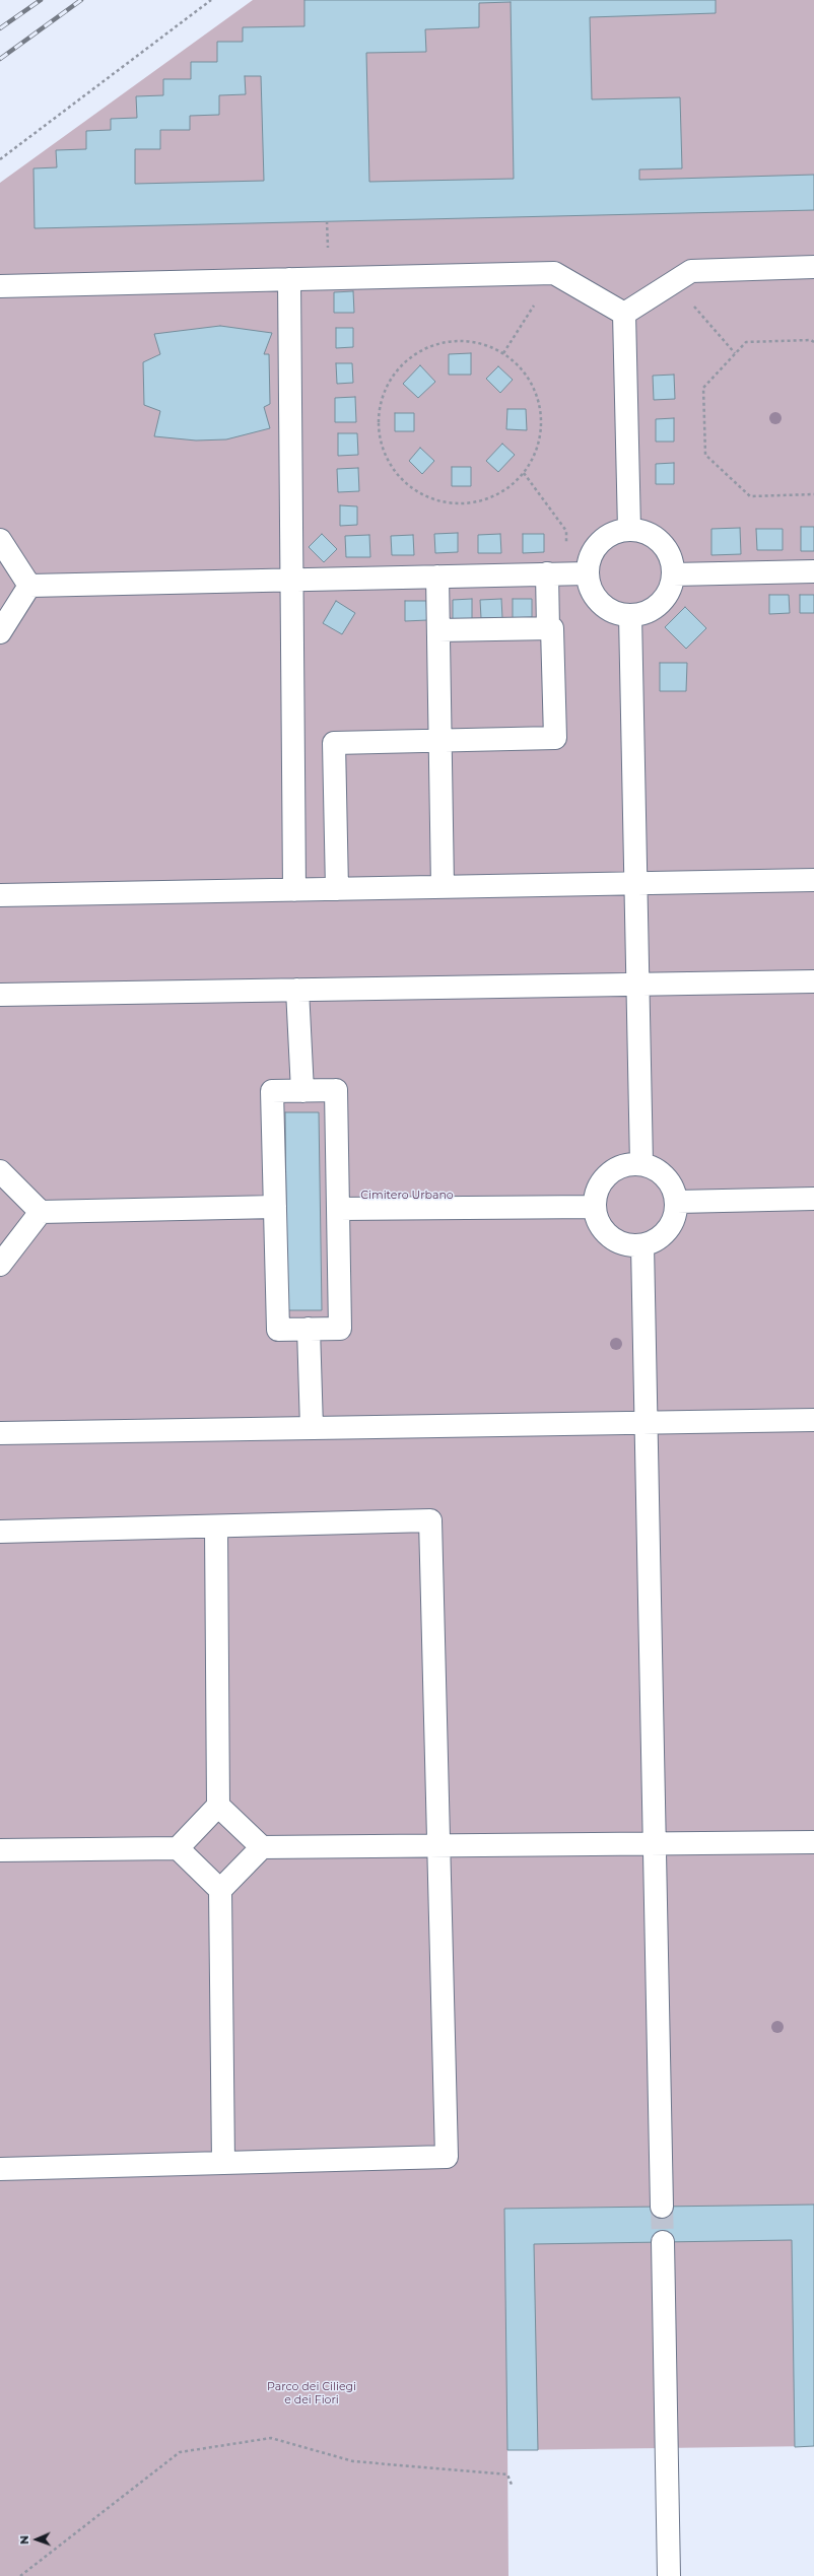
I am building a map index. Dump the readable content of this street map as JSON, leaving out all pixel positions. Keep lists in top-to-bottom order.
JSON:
{
  "parks": ["Cimitero Urbano", "Parco dei Ciliegi e dei Fiori"],
  "north": "left"
}
